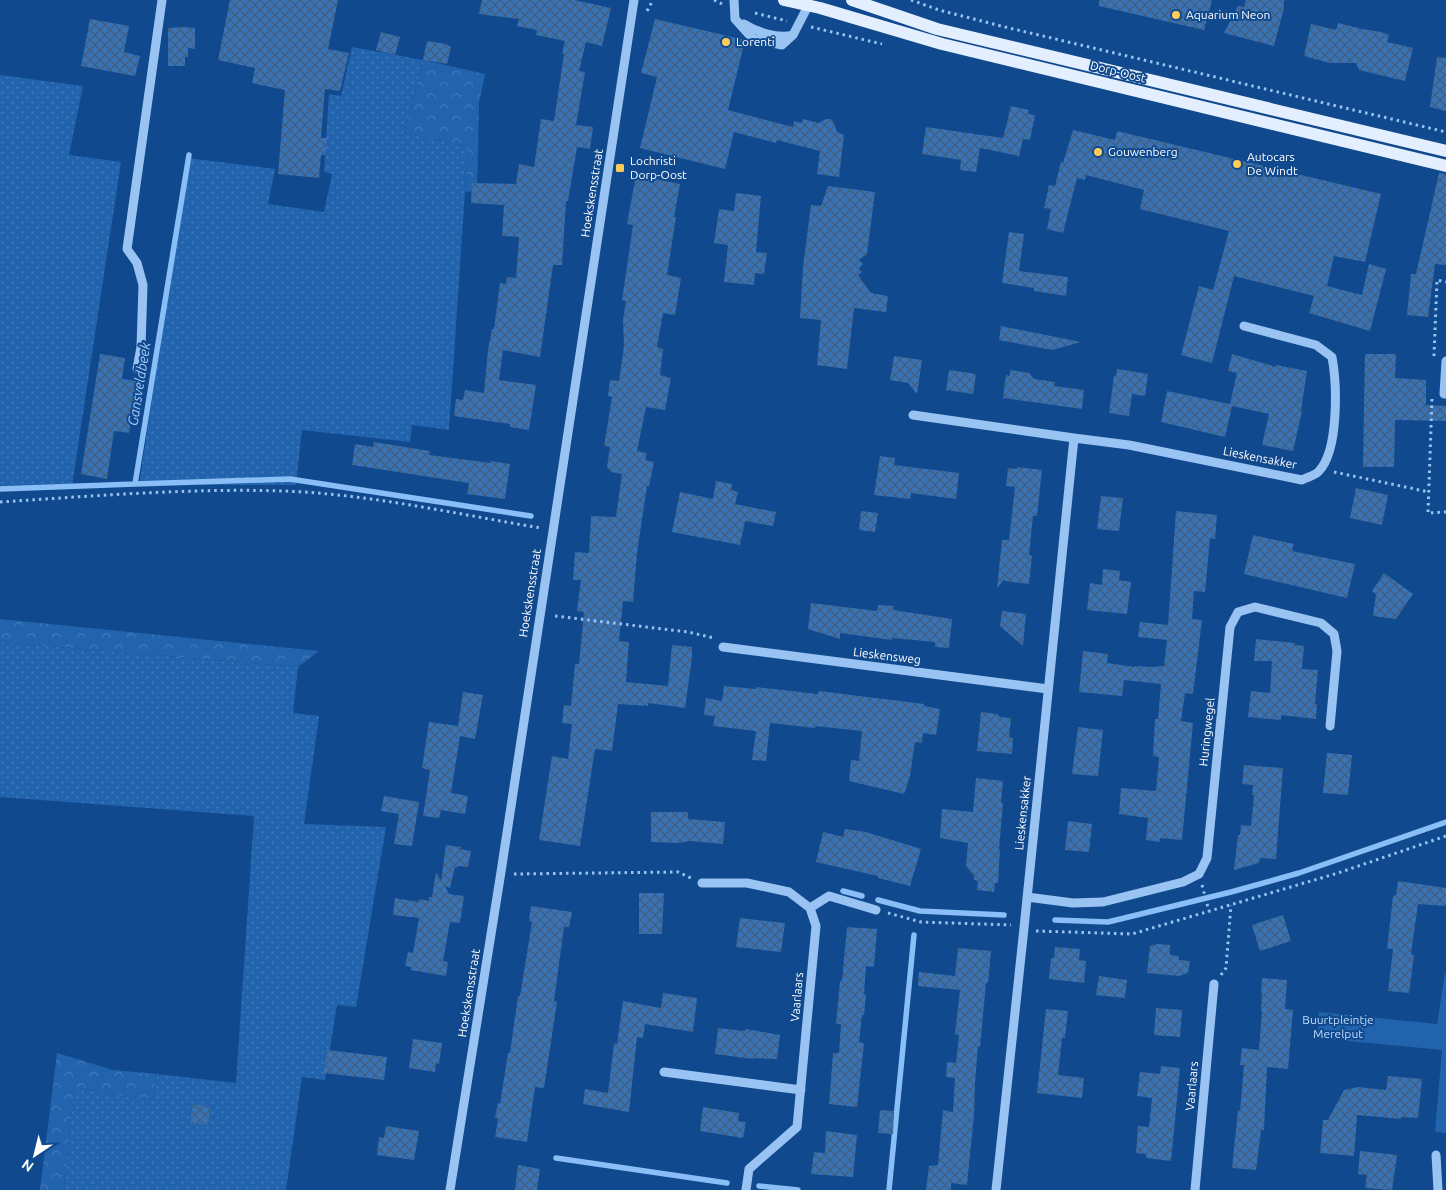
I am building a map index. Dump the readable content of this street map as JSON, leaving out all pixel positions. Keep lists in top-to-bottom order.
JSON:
{
  "streets": {
    "main road": ["Dorp-Oost"],
    "street": [
      "Hoekskensstraat",
      "Lieskensakker",
      "Lieskensweg",
      "Huringwegel",
      "Vaarlaars"
    ]
  },
  "crossings": [
    ["Lieskensakker", "Lieskensweg"]
  ],
  "water": ["Gansveldbeek"],
  "parks": ["Buurtpleintje Merelput"],
  "places": {
    "other": [
      "Aquarium Neon",
      "Lorenti",
      "Gouwenberg",
      "Autocars De Windt"
    ],
    "transit": ["Lochristi Dorp-Oost"]
  },
  "north": "bottom left"
}
